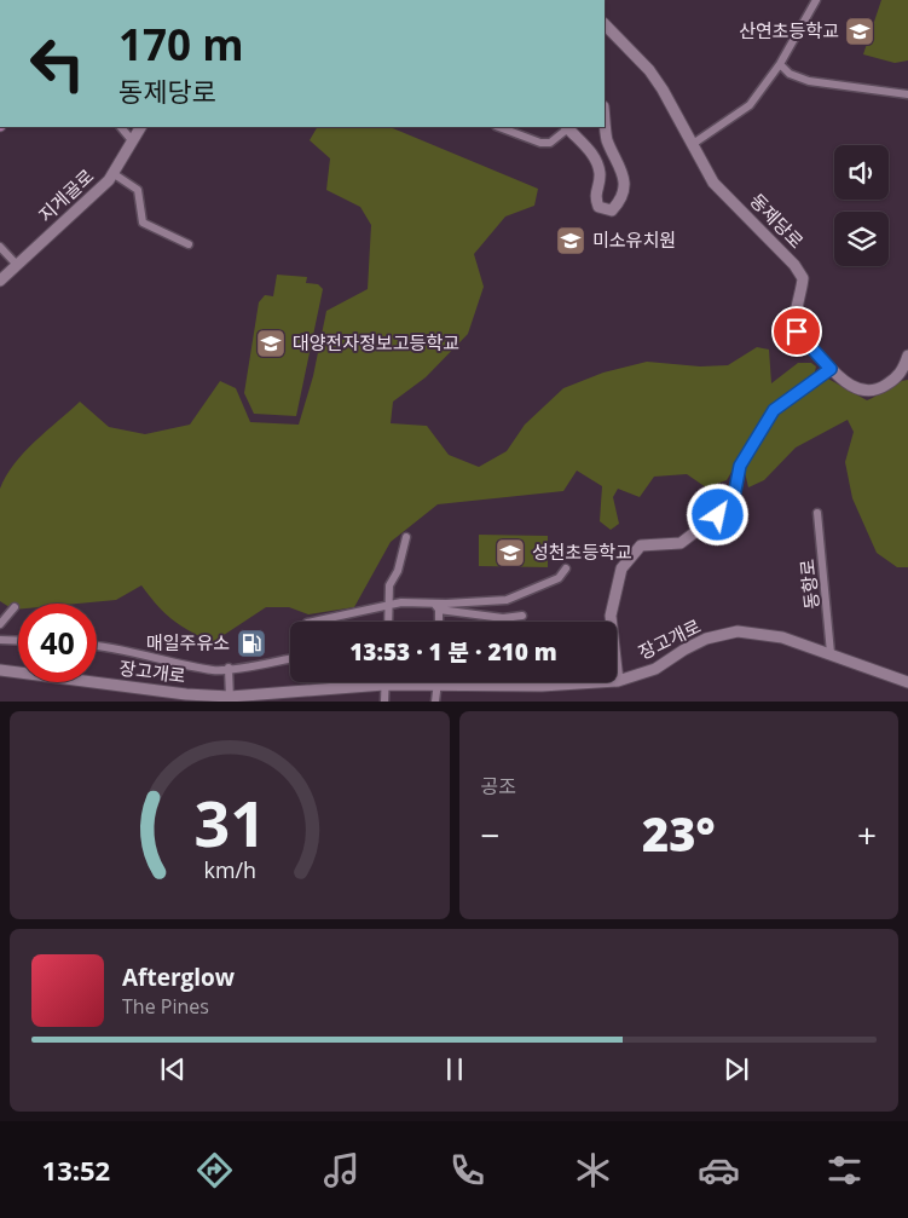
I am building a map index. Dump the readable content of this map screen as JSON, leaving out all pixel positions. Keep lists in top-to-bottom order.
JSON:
{
  "streets": {
    "street": [
      "지게골로",
      "동제당로",
      "동항로",
      "장고개로"
    ]
  },
  "crossings": [
    ["동항로", "장고개로"]
  ],
  "places": {
    "school or university": [
      "산연초등학교",
      "미소유치원",
      "대양전자정보고등학교",
      "성천초등학교"
    ],
    "fuel station": ["매일주유소"]
  },
  "page": {
    "turn": ["170 m", "동제당로"],
    "limit": "40",
    "trip": "13:53 · 1 분 · 210 m",
    "tile": "공조",
    "heat": ["−", "23°", "+"],
    "song": ["Afterglow", "The Pines"],
    "tabs": "13:52",
    "gauge": ["31", "km/h"]
  }
}
